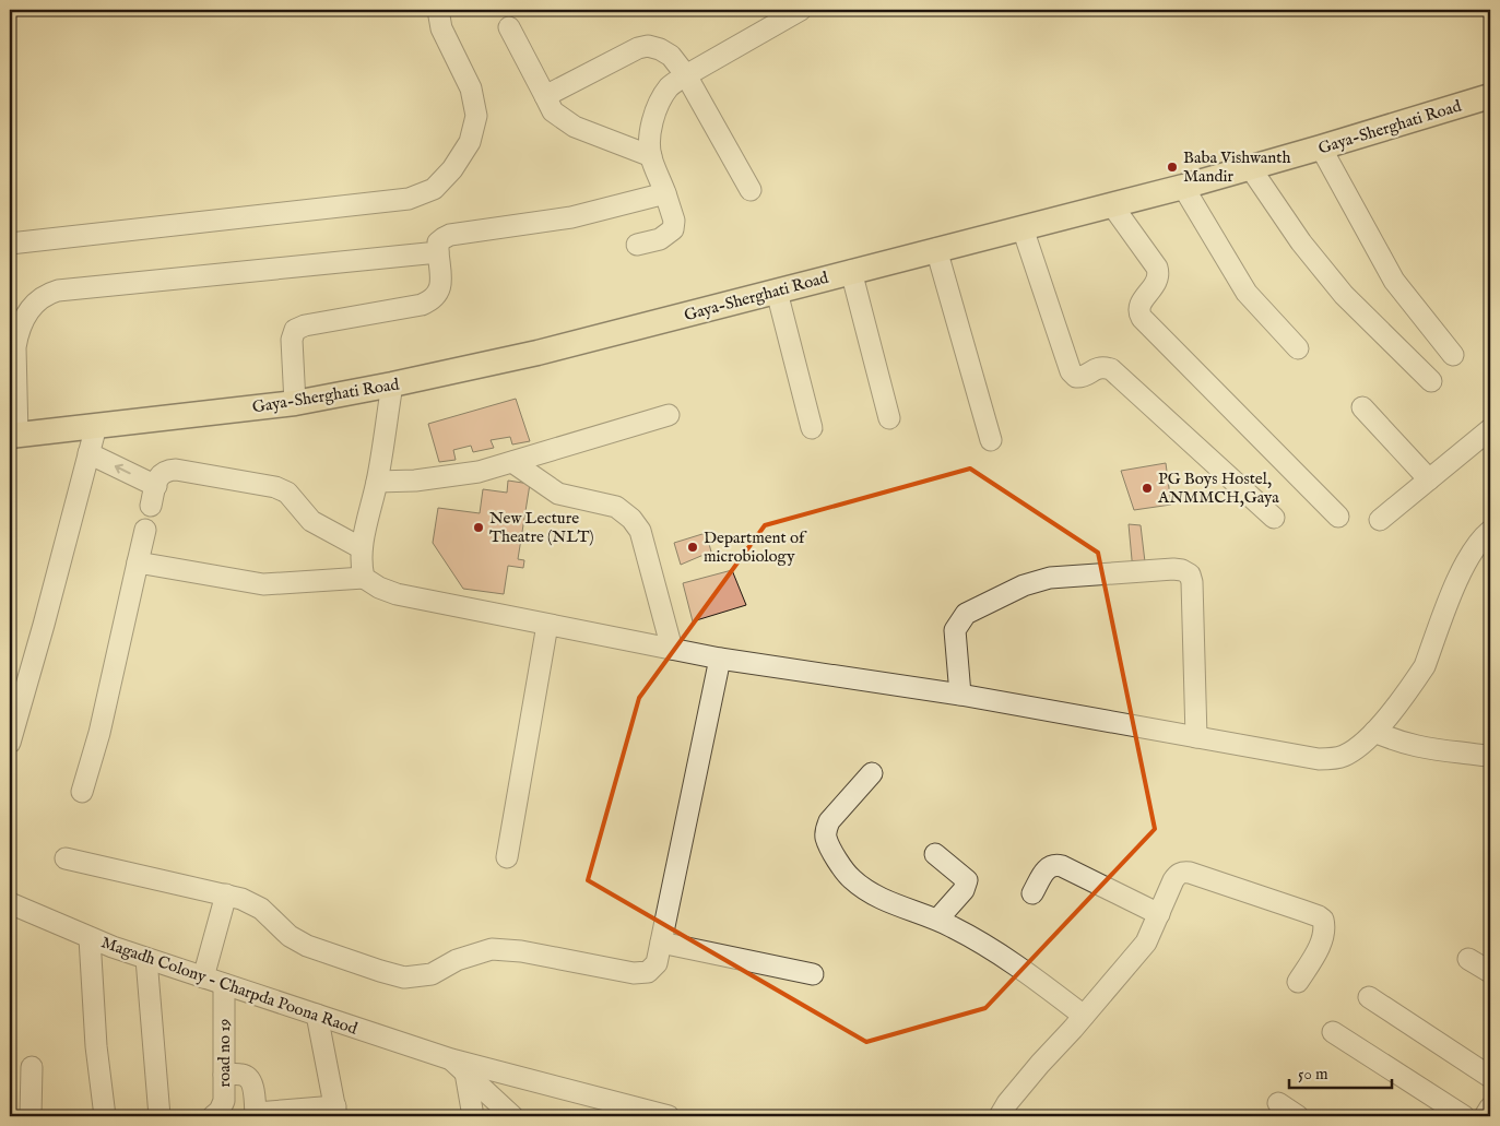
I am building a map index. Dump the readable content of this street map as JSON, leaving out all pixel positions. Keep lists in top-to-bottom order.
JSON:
{
  "streets": {
    "main road": ["Gaya-Sherghati Road"],
    "street": ["Magadh Colony - Charpda Poona Raod", "road no 19"]
  },
  "crossings": [
    ["Magadh Colony - Charpda Poona Raod", "road no 19"]
  ],
  "places": [
    "Baba Vishwanth Mandir",
    "PG Boys Hostel, ANMMCH,Gaya",
    "New Lecture Theatre (NLT)",
    "Department of microbiology"
  ],
  "scale_bar": "50 m"
}
